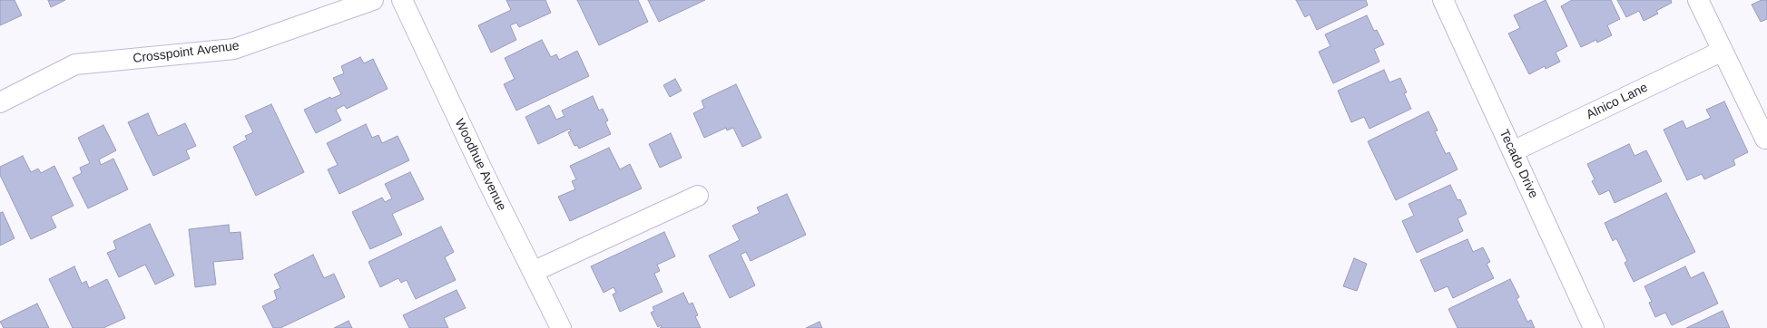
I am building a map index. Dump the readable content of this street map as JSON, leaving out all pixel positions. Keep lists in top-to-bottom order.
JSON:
{
  "streets": {
    "street": [
      "Crosspoint Avenue",
      "Alnico Lane",
      "Tecado Drive",
      "Woodhue Avenue"
    ]
  },
  "crossings": [
    ["Alnico Lane", "Tecado Drive"]
  ]
}
